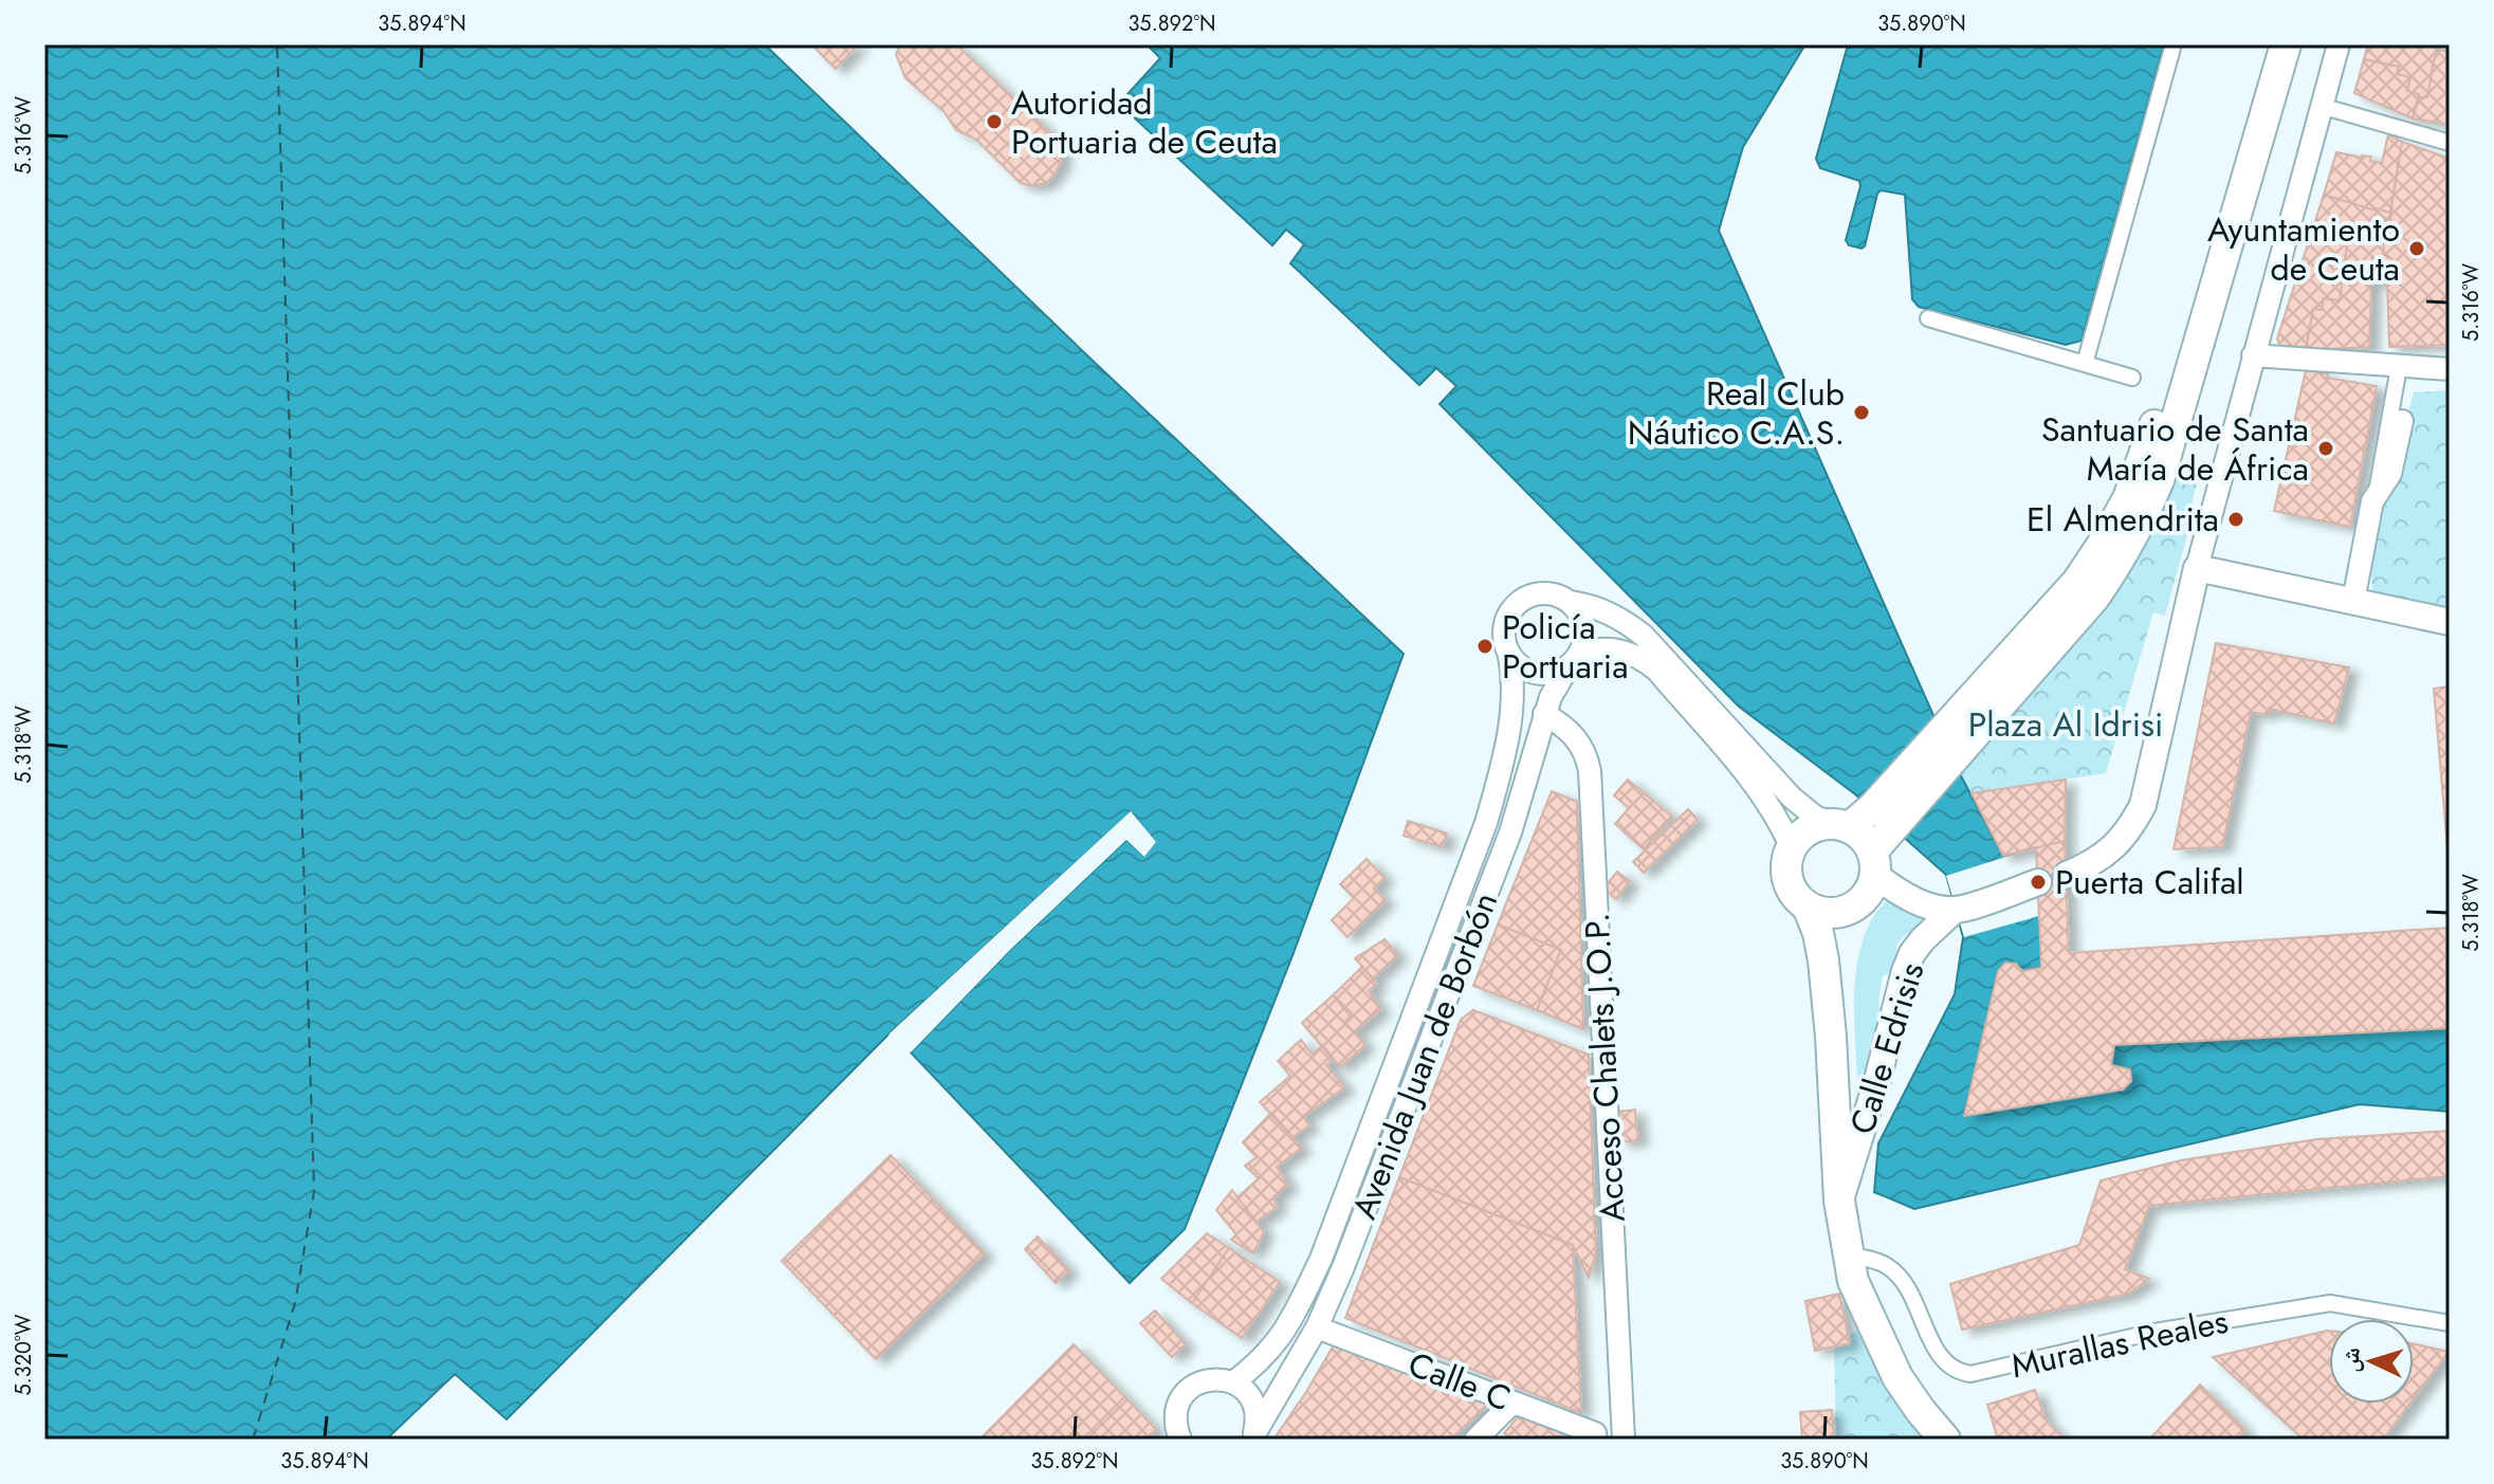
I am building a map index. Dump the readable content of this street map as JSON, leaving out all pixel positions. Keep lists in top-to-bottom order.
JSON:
{
  "streets": {
    "street": [
      "Calle Edrisis",
      "Avenida Juan de Borbón",
      "Acceso Chalets J.O.P.",
      "Murallas Reales",
      "Calle C"
    ]
  },
  "crossings": [
    ["Avenida Juan de Borbón", "Acceso Chalets J.O.P."],
    ["Avenida Juan de Borbón", "Calle C"]
  ],
  "parks": ["Plaza Al Idrisi"],
  "places": [
    "Autoridad Portuaria de Ceuta",
    "Ayuntamiento de Ceuta",
    "Real Club Náutico C.A.S.",
    "Santuario de Santa María de África",
    "El Almendrita",
    "Policía Portuaria",
    "Puerta Califal"
  ],
  "north": "left",
  "coordinates": [
    "35.894°N",
    "35.892°N",
    "35.890°N",
    "5.316°W",
    "5.318°W",
    "5.320°W"
  ]
}
